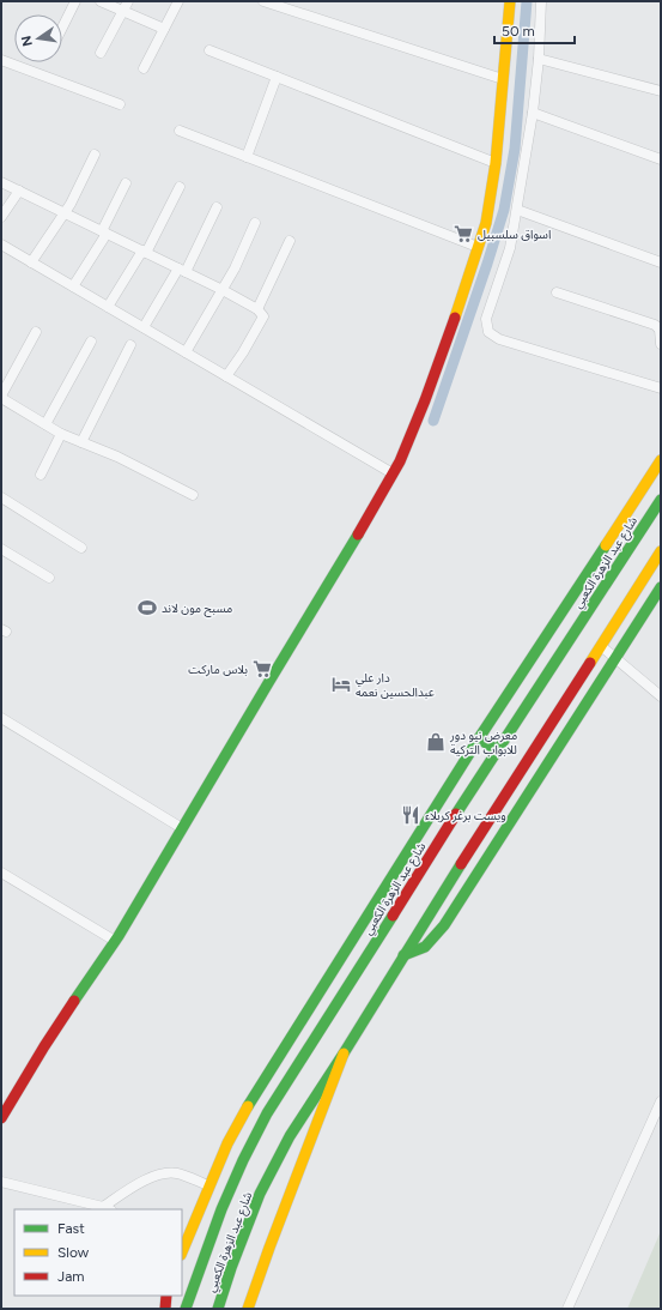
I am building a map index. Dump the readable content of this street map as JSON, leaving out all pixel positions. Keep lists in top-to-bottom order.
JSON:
{
  "streets": {
    "main road": ["شارع عبد الزهرة الكعبي"]
  },
  "places": {
    "supermarket": ["اسواق سلسبيل", "بلاس ماركت"],
    "sports": ["مسبح مون لاند"],
    "hotel": ["دار علي عبدالحسين نعمه"],
    "shop": ["معرض نيو دور للابواب التركية"],
    "restaurant": ["ويست برغر كربلاء"]
  },
  "legend": ["Fast", "Slow", "Jam"],
  "scale_bar": "50 m",
  "north": "left"
}
